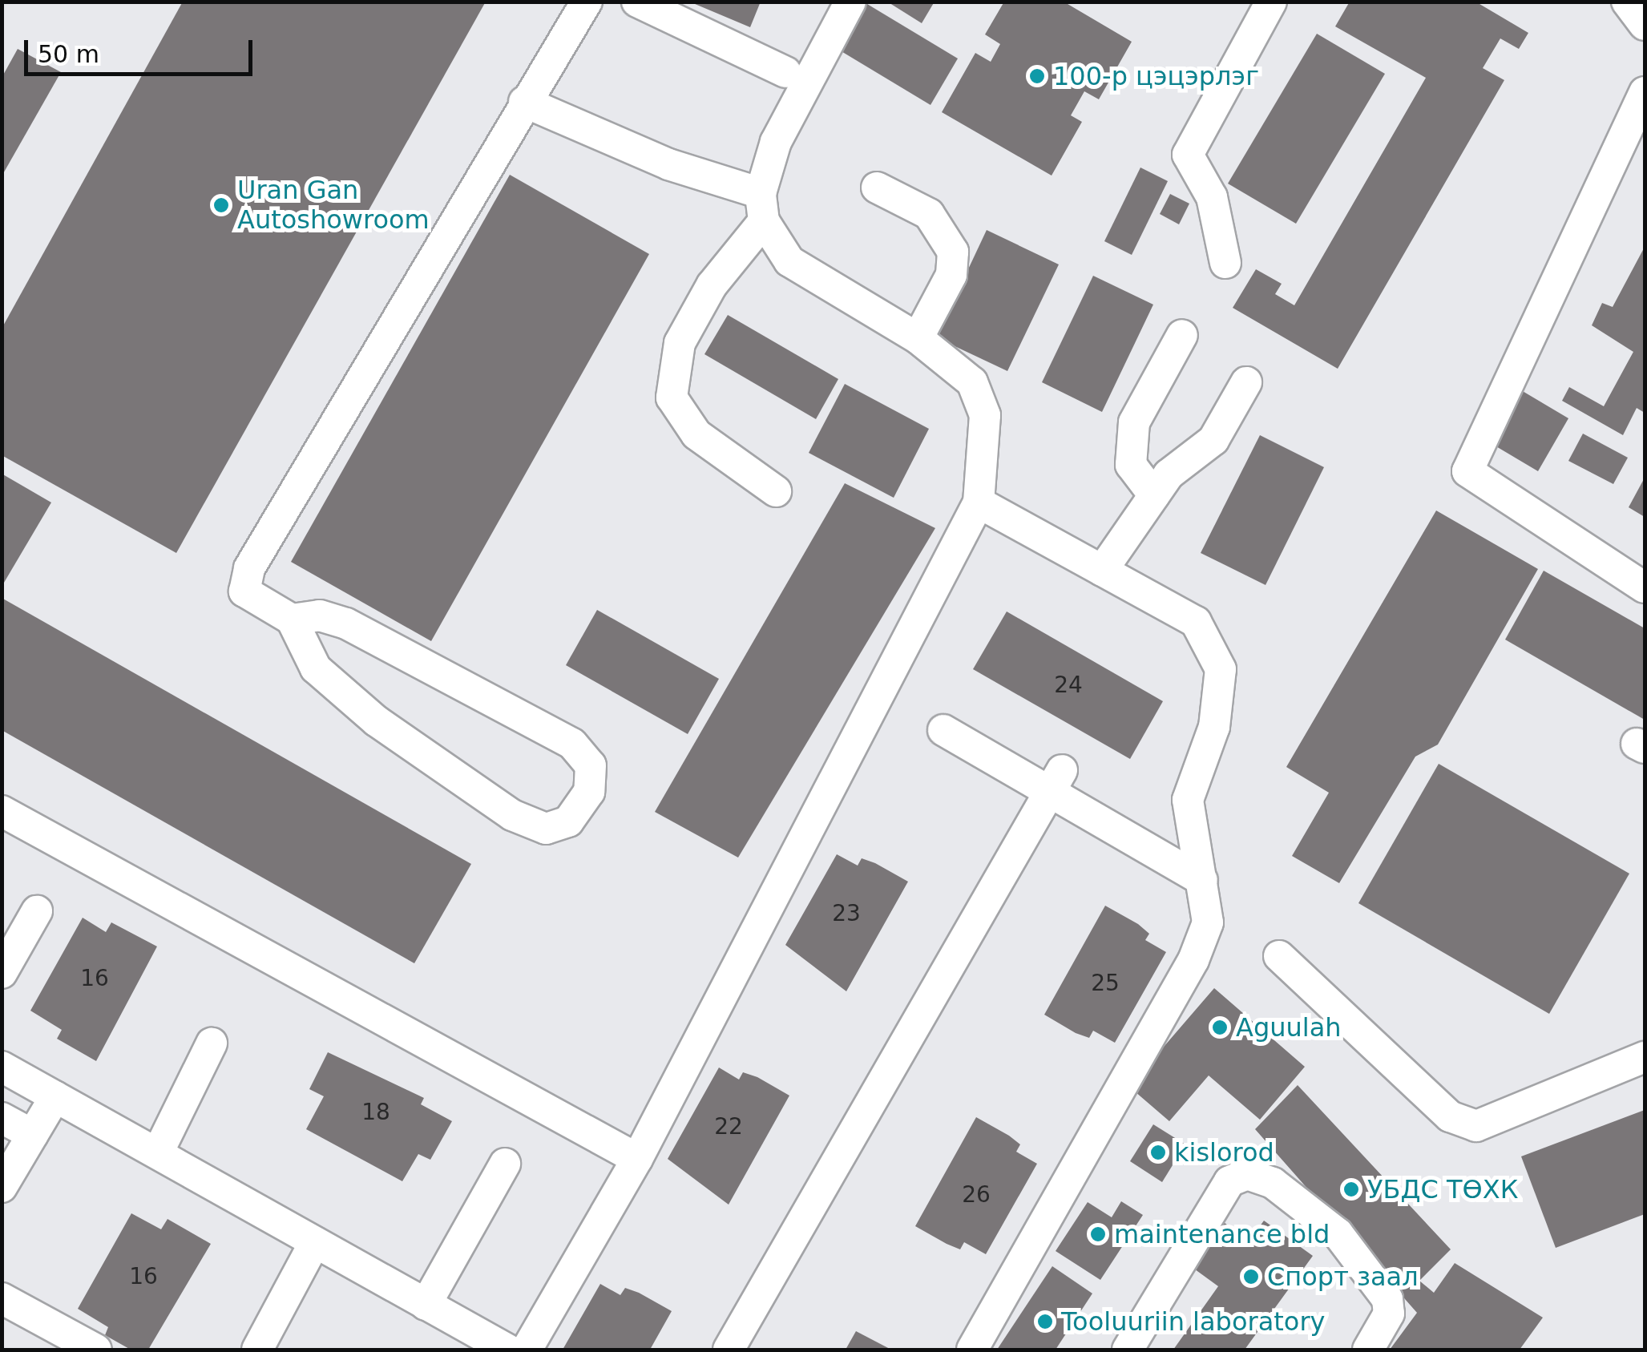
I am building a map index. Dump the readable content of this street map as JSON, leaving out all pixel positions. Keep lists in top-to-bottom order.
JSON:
{
  "places": [
    "100-р цэцэрлэг",
    "Uran Gan Autoshowroom",
    "Aguulah",
    "kislorod",
    "УБДС ТӨХК",
    "maintenance bld",
    "Спорт заал",
    "Tooluuriin laboratory"
  ],
  "house_numbers": [
    "24",
    "23",
    "16",
    "25",
    "18",
    "22",
    "26",
    "16"
  ],
  "scale_bar": "50 m"
}
